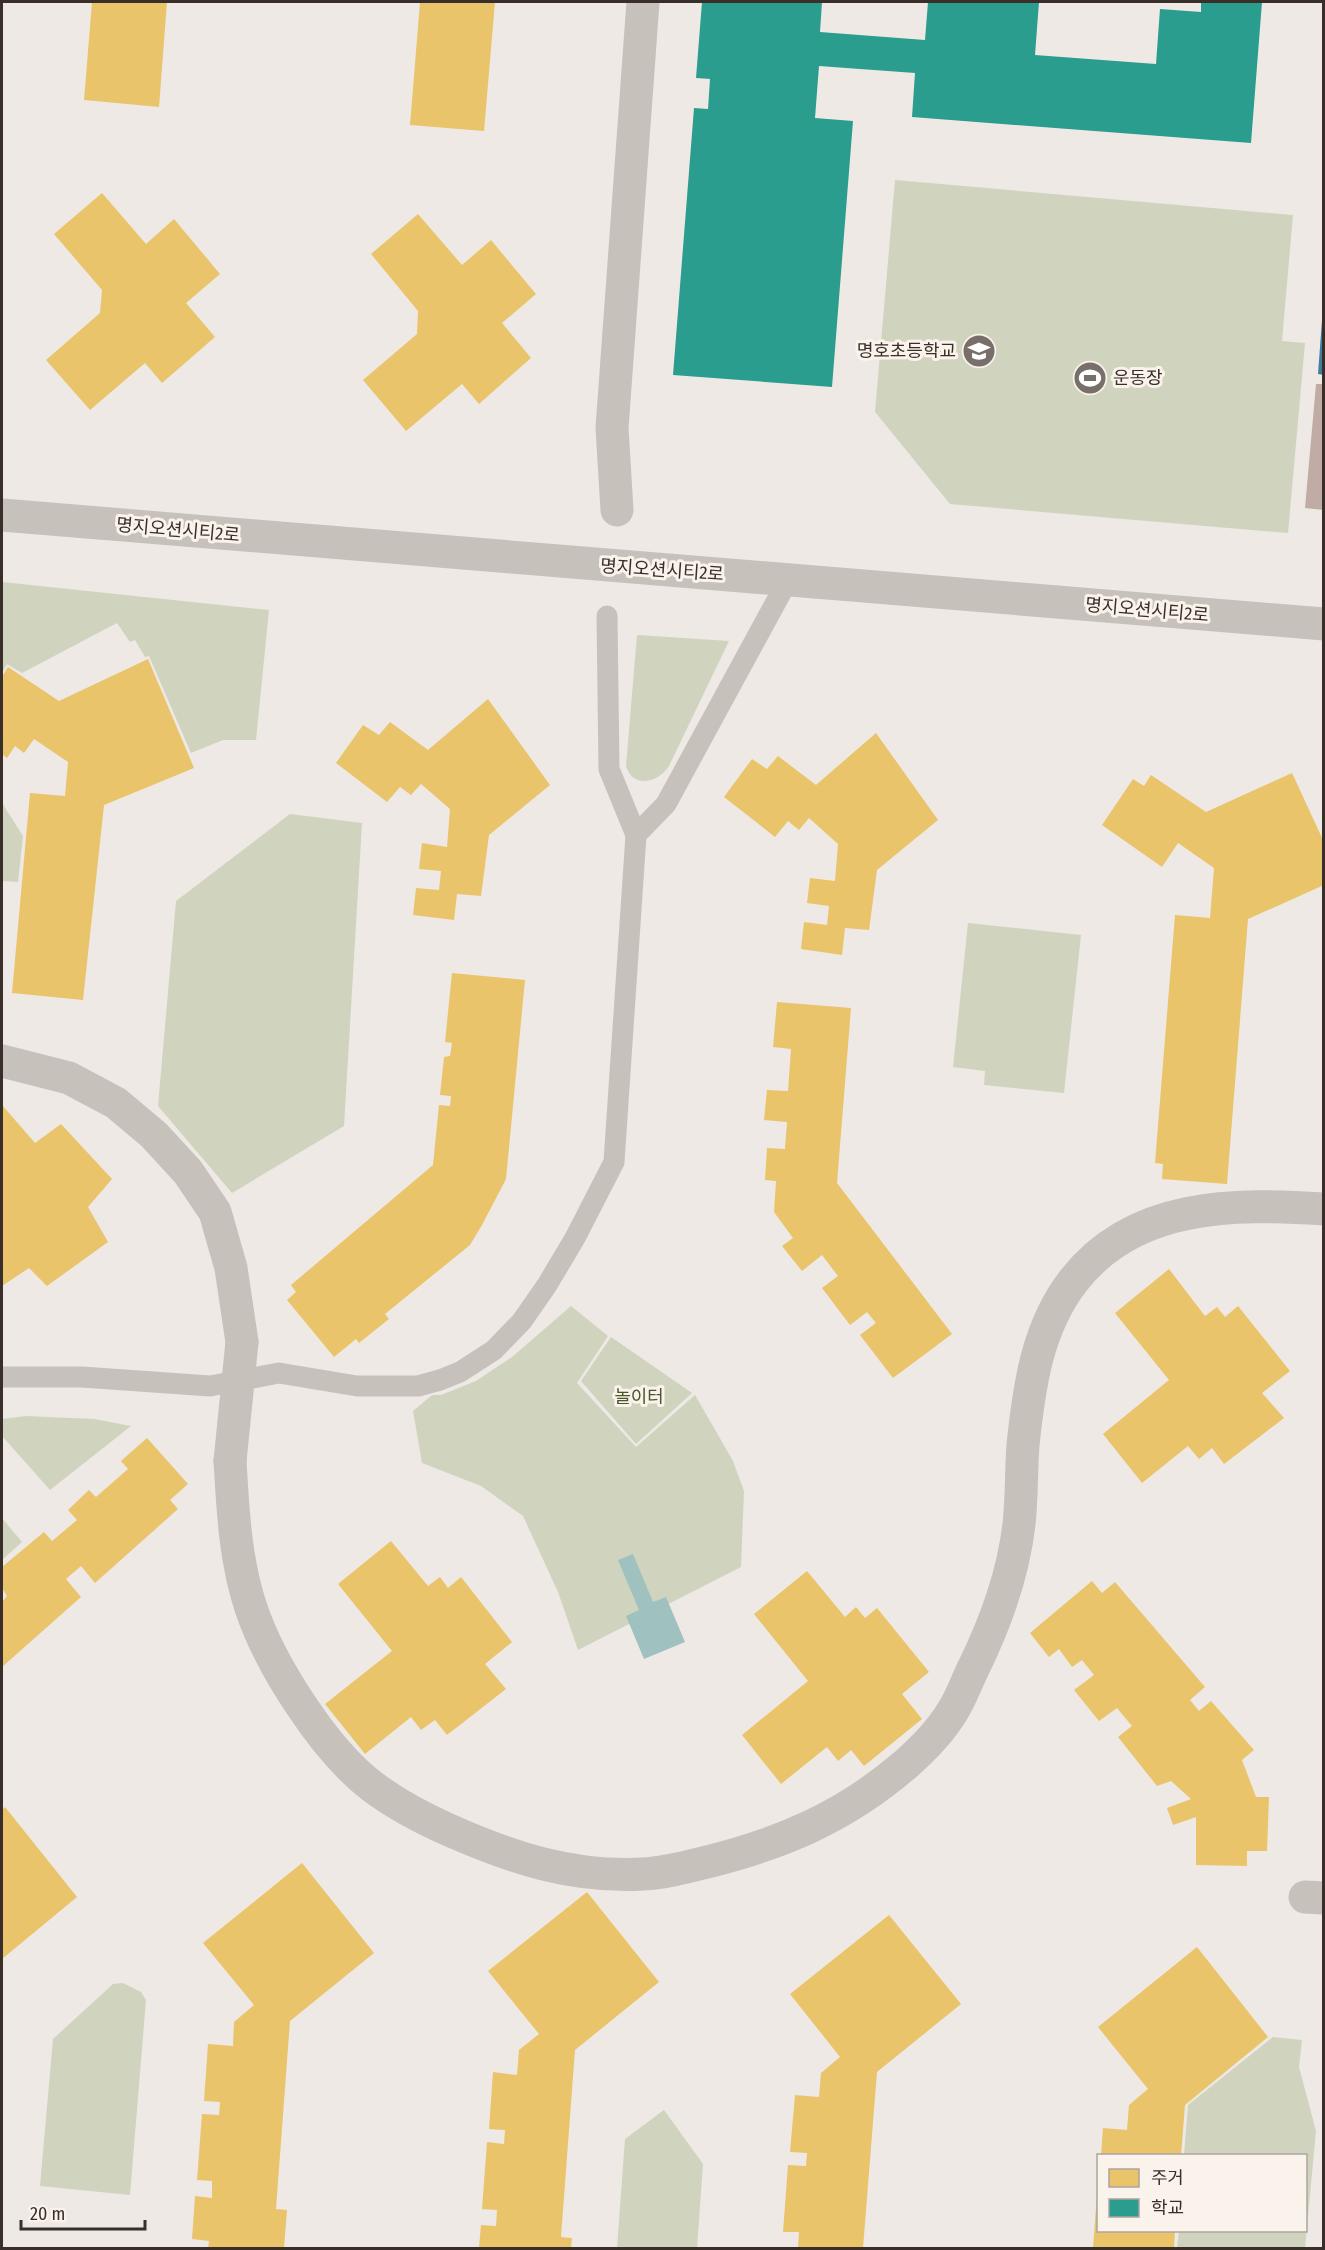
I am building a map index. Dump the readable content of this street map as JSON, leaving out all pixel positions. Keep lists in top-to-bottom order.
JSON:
{
  "streets": {
    "street": ["명지오션시티2로"]
  },
  "parks": ["놀이터"],
  "places": {
    "school or university": ["명호초등학교"],
    "sports": ["운동장"]
  },
  "legend": ["주거", "학교"],
  "scale_bar": "20 m"
}
